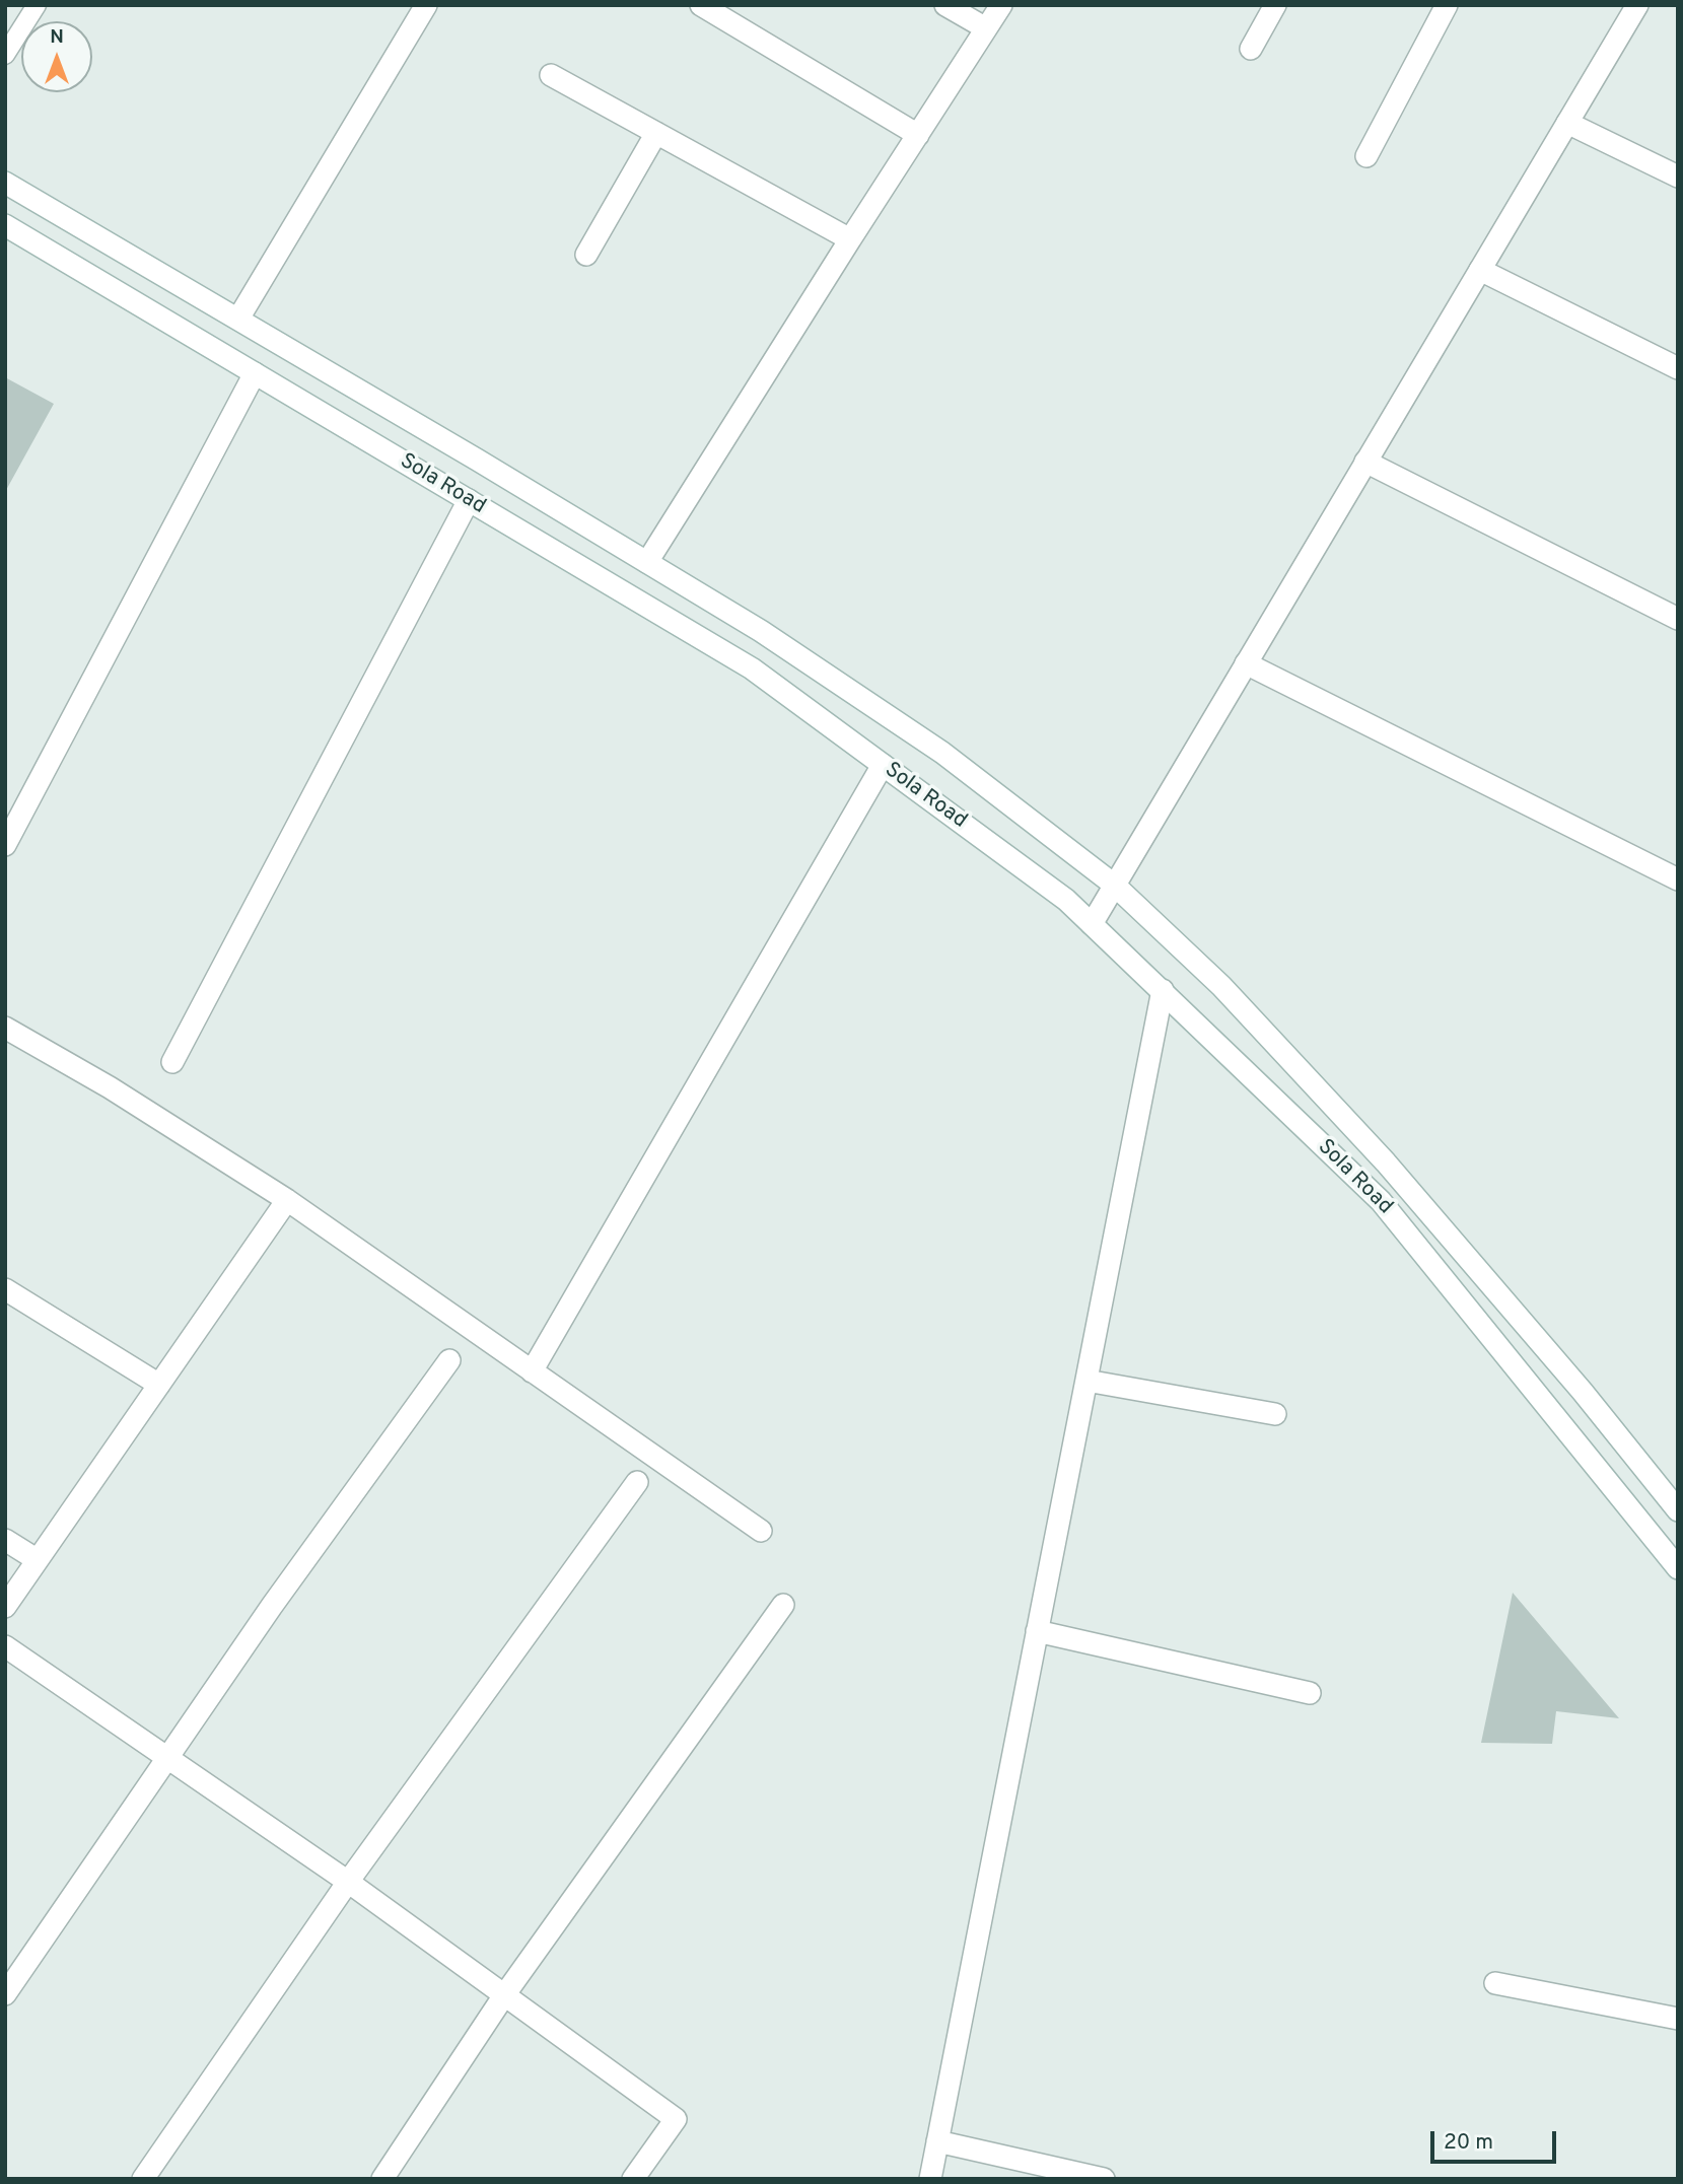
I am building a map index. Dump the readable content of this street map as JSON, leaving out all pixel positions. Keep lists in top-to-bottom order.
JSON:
{
  "streets": {
    "street": ["Sola Road"]
  },
  "scale_bar": "20 m",
  "north": "top"
}
